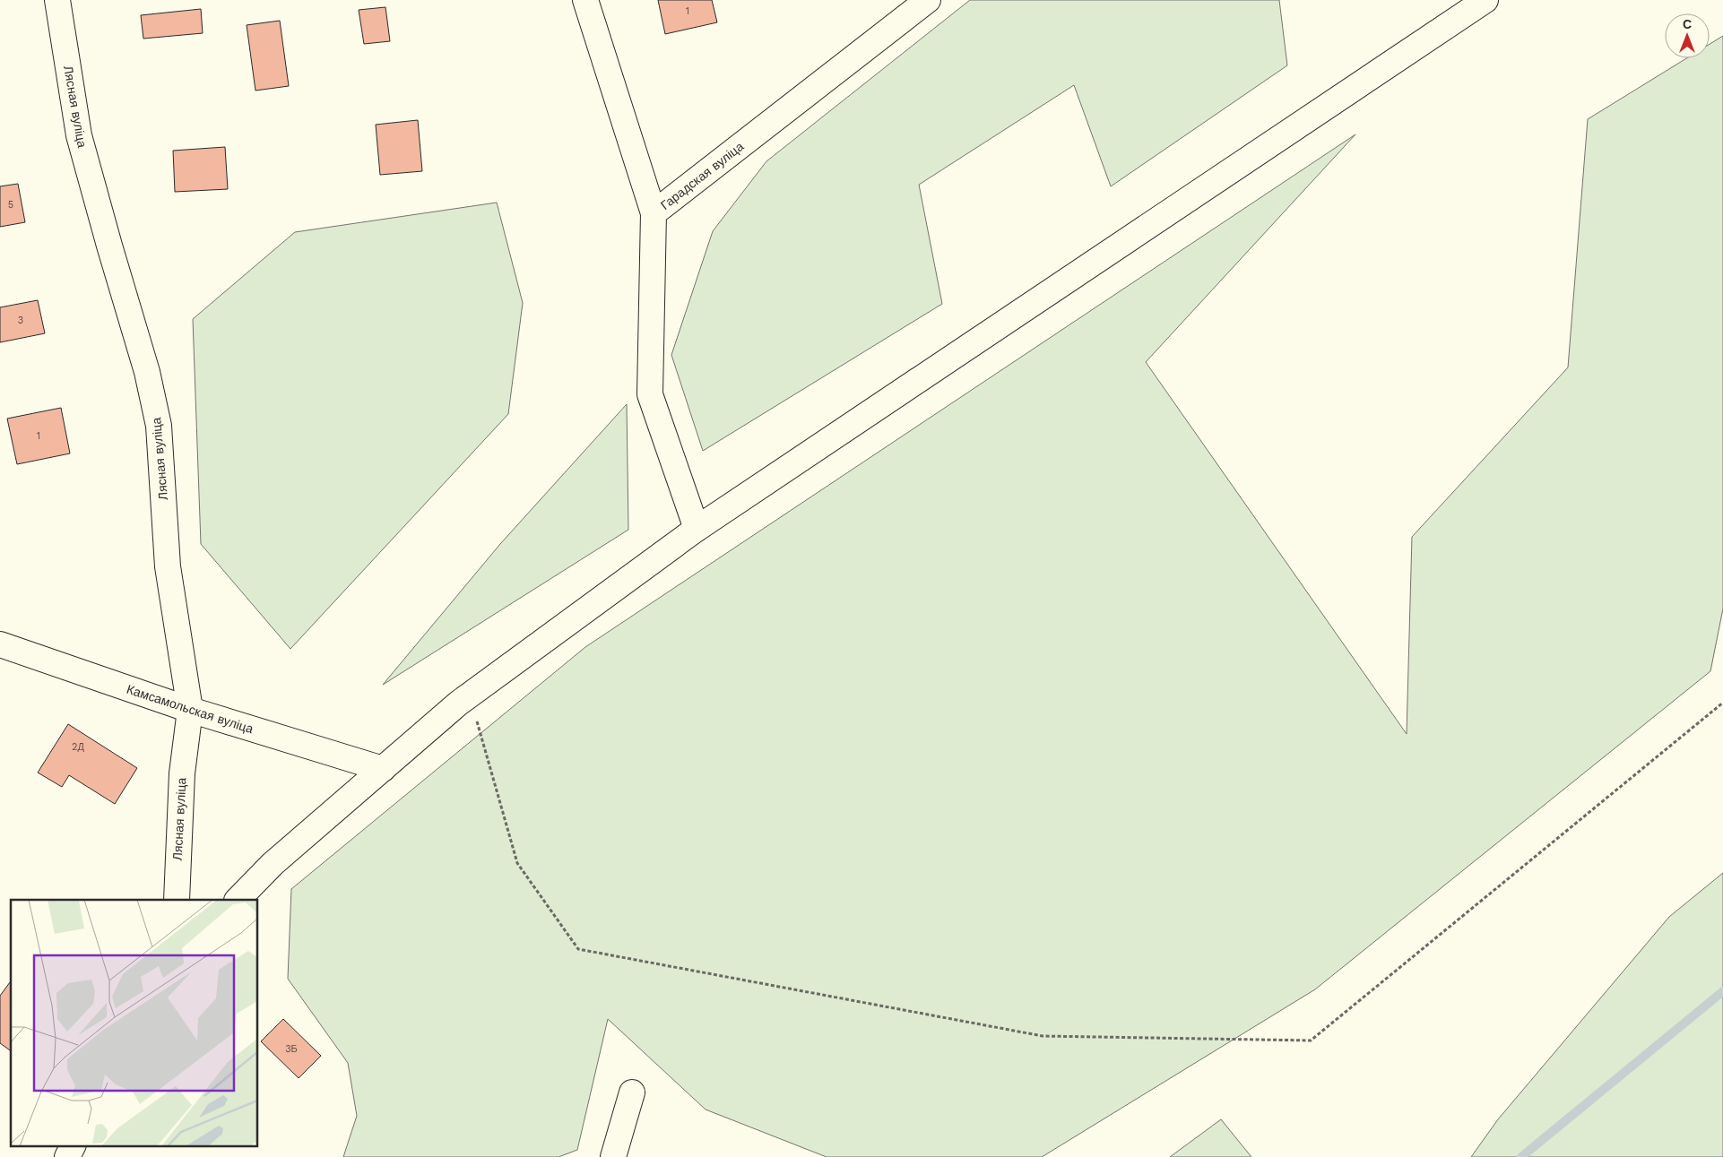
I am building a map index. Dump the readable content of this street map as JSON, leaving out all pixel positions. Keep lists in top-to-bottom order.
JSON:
{
  "streets": {
    "street": ["Лясная вуліца", "Гарадская вуліца", "Камсамольская вуліца"]
  },
  "crossings": [
    ["Лясная вуліца", "Камсамольская вуліца"]
  ],
  "house_numbers": [
    "1",
    "5",
    "3",
    "1",
    "2Д",
    "3Б"
  ],
  "north": "top"
}
